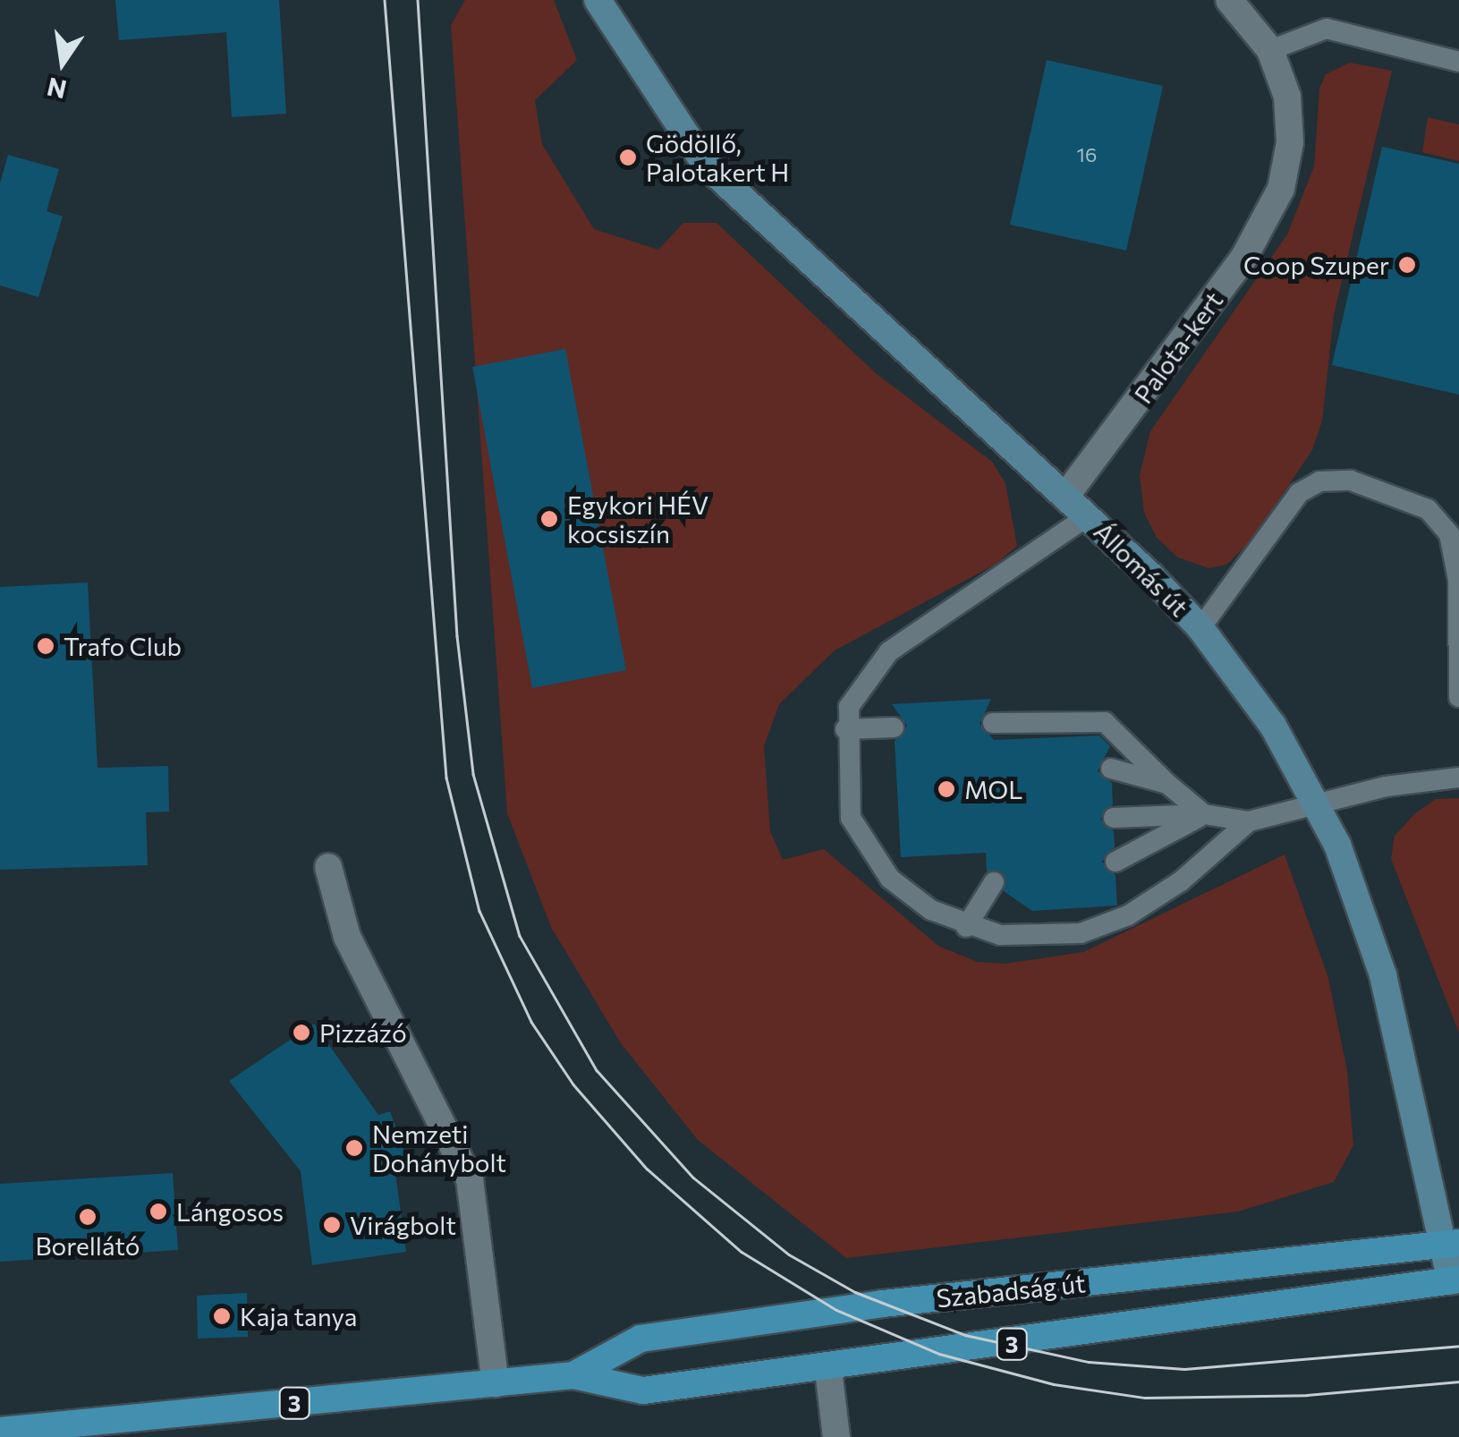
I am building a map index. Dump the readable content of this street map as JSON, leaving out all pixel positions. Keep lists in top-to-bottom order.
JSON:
{
  "streets": {
    "main road": ["Állomás út", "Szabadság út", "3"],
    "street": ["Palota-kert"]
  },
  "crossings": [
    ["Palota-kert", "Állomás út"],
    ["Állomás út", "Szabadság út"]
  ],
  "places": [
    "Gödöllő, Palotakert H",
    "Coop Szuper",
    "Egykori HÉV kocsiszín",
    "Trafo Club",
    "MOL",
    "Pizzázó",
    "Nemzeti Dohánybolt",
    "Lángosos",
    "Borellátó",
    "Virágbolt",
    "Kaja tanya"
  ],
  "house_numbers": ["16"],
  "north": "bottom"
}
